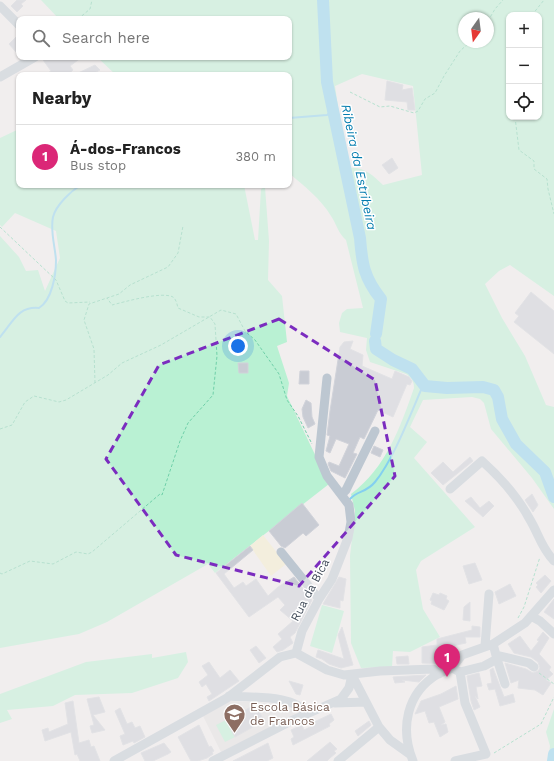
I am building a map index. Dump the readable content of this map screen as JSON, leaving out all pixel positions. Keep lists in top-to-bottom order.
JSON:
{
  "streets": {
    "street": ["Rua da Bica"]
  },
  "water": ["Ribeira da Estribeira"],
  "places": {
    "school or university": ["Escola Básica de Francos"]
  },
  "north": "bottom",
  "page": {
    "map_buttons": ["+", "−"],
    "search": "Search here",
    "heading": "Nearby",
    "list": [
      {
        "mark": "1",
        "name": "Á-dos-Francos",
        "note": "Bus stop",
        "value": "380 m"
      }
    ],
    "pins": "1"
  }
}
